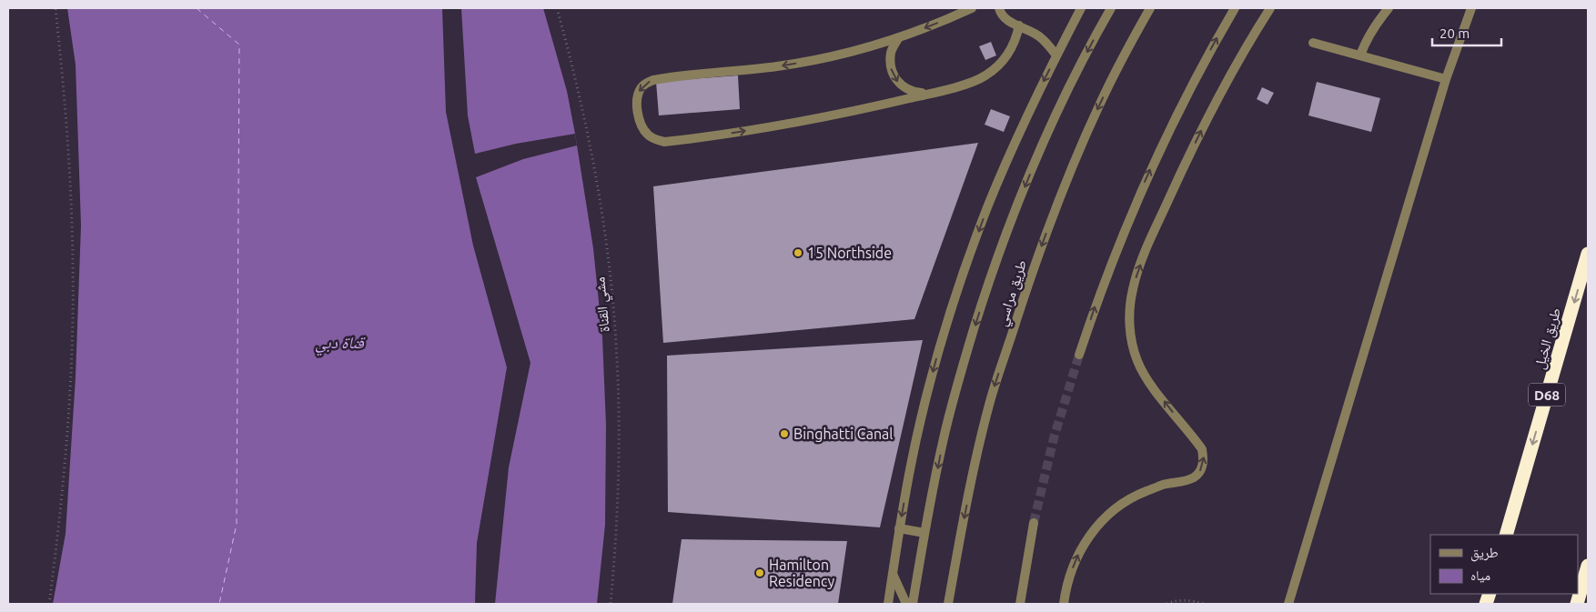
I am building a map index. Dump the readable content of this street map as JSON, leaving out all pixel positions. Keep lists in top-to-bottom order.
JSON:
{
  "streets": {
    "highway": ["طريق الخيل", "D68"],
    "street": ["طريق مراسي"],
    "path": ["مشي القناة"]
  },
  "one_way": ["طريق الخيل"],
  "water": ["قناة دبي"],
  "places": ["15 Northside", "Binghatti Canal", "Hamilton Residency"],
  "legend": ["طريق", "مياه"],
  "scale_bar": "20 m"
}
